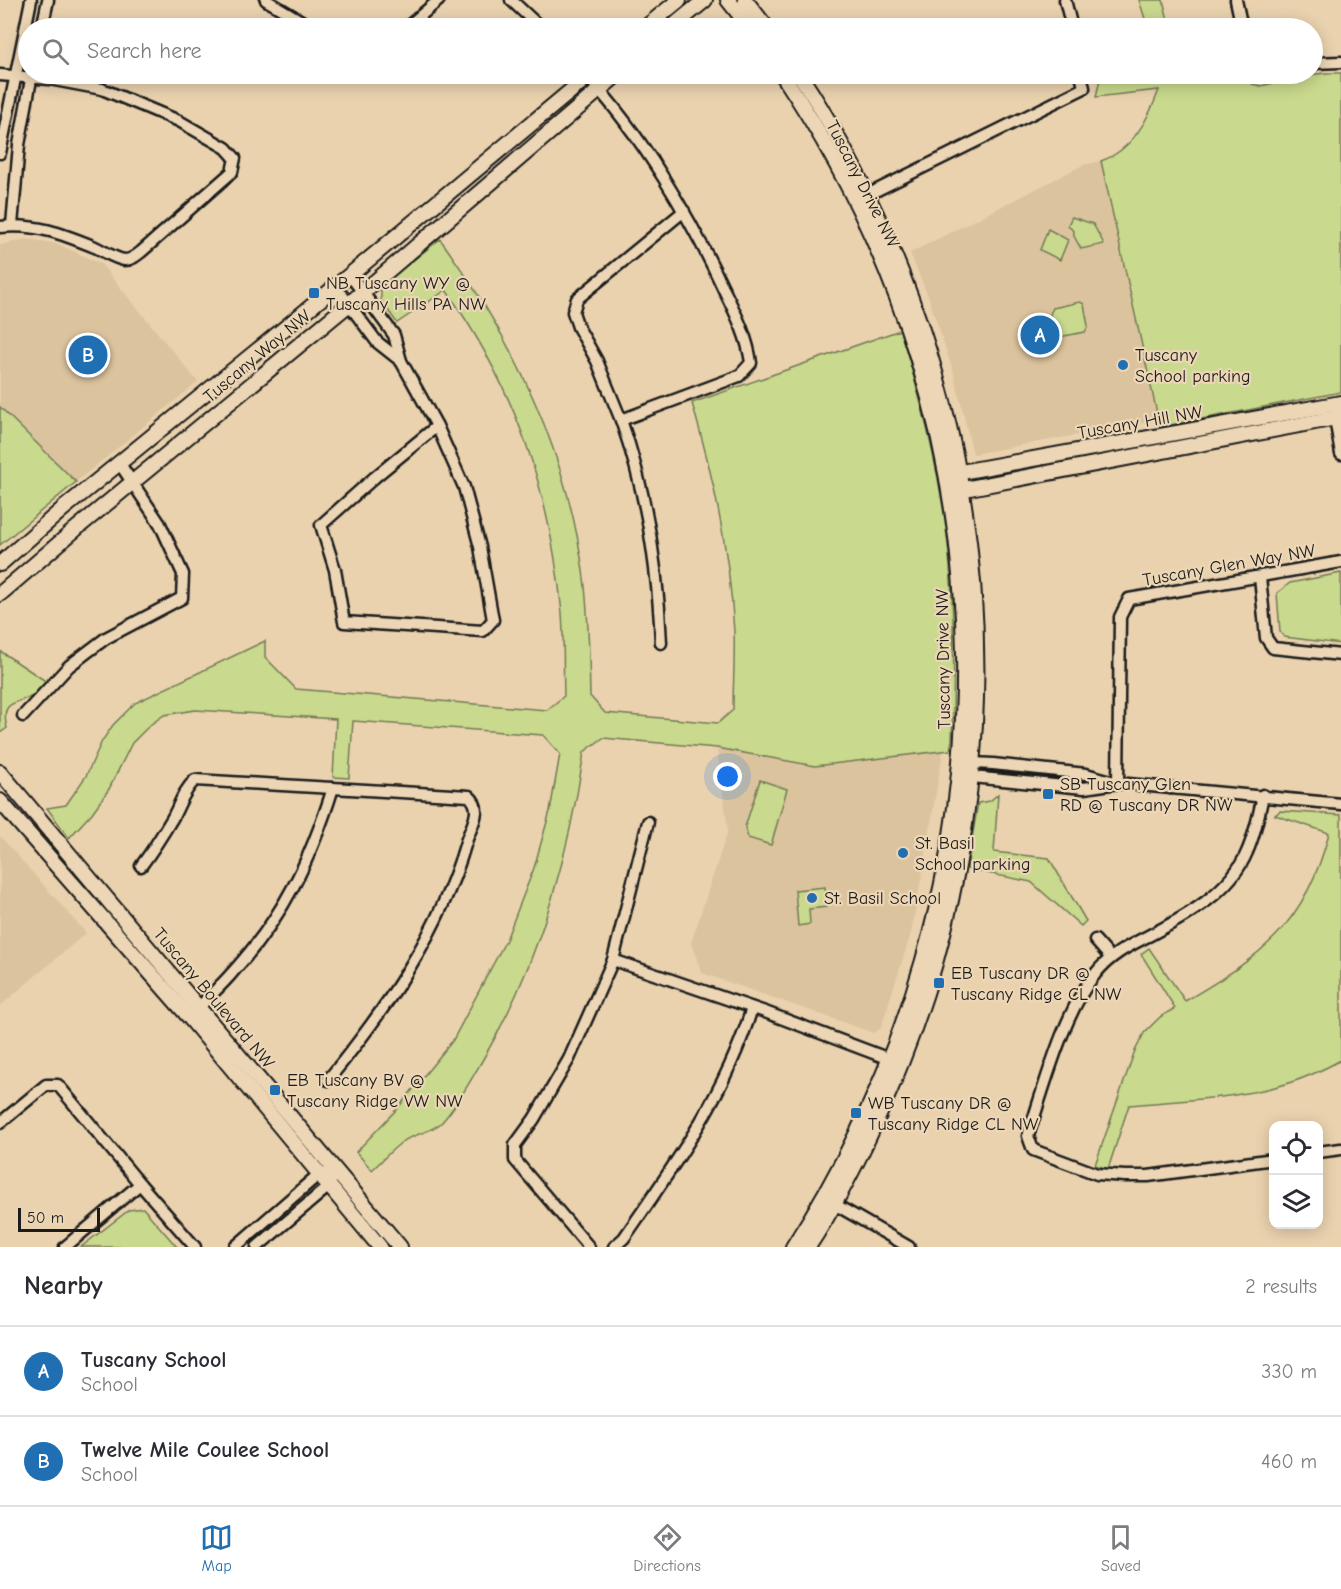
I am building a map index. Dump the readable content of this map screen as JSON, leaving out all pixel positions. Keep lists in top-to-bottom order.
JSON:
{
  "streets": {
    "street": [
      "Tuscany Drive NW",
      "Tuscany Way NW",
      "Tuscany Hill NW",
      "Tuscany Glen Way NW",
      "Tuscany Boulevard NW"
    ]
  },
  "crossings": [
    ["Tuscany Drive NW", "Tuscany Hill NW"]
  ],
  "places": {
    "transit": [
      "NB Tuscany WY @ Tuscany Hills PA NW",
      "SB Tuscany Glen RD @ Tuscany DR NW",
      "EB Tuscany DR @ Tuscany Ridge CL NW",
      "EB Tuscany BV @ Tuscany Ridge VW NW",
      "WB Tuscany DR @ Tuscany Ridge CL NW"
    ],
    "other": ["Tuscany School parking", "St. Basil School parking", "St. Basil School"]
  },
  "scale_bar": "50 m",
  "page": {
    "search": "Search here",
    "pins": ["A", "B"],
    "scale": "50 m",
    "heading": ["Nearby", "2 results"],
    "list": [
      {
        "mark": "A",
        "name": "Tuscany School",
        "note": "School",
        "value": "330 m"
      },
      {
        "mark": "B",
        "name": "Twelve Mile Coulee School",
        "note": "School",
        "value": "460 m"
      }
    ],
    "nav": ["Map", "Directions", "Saved"]
  }
}
